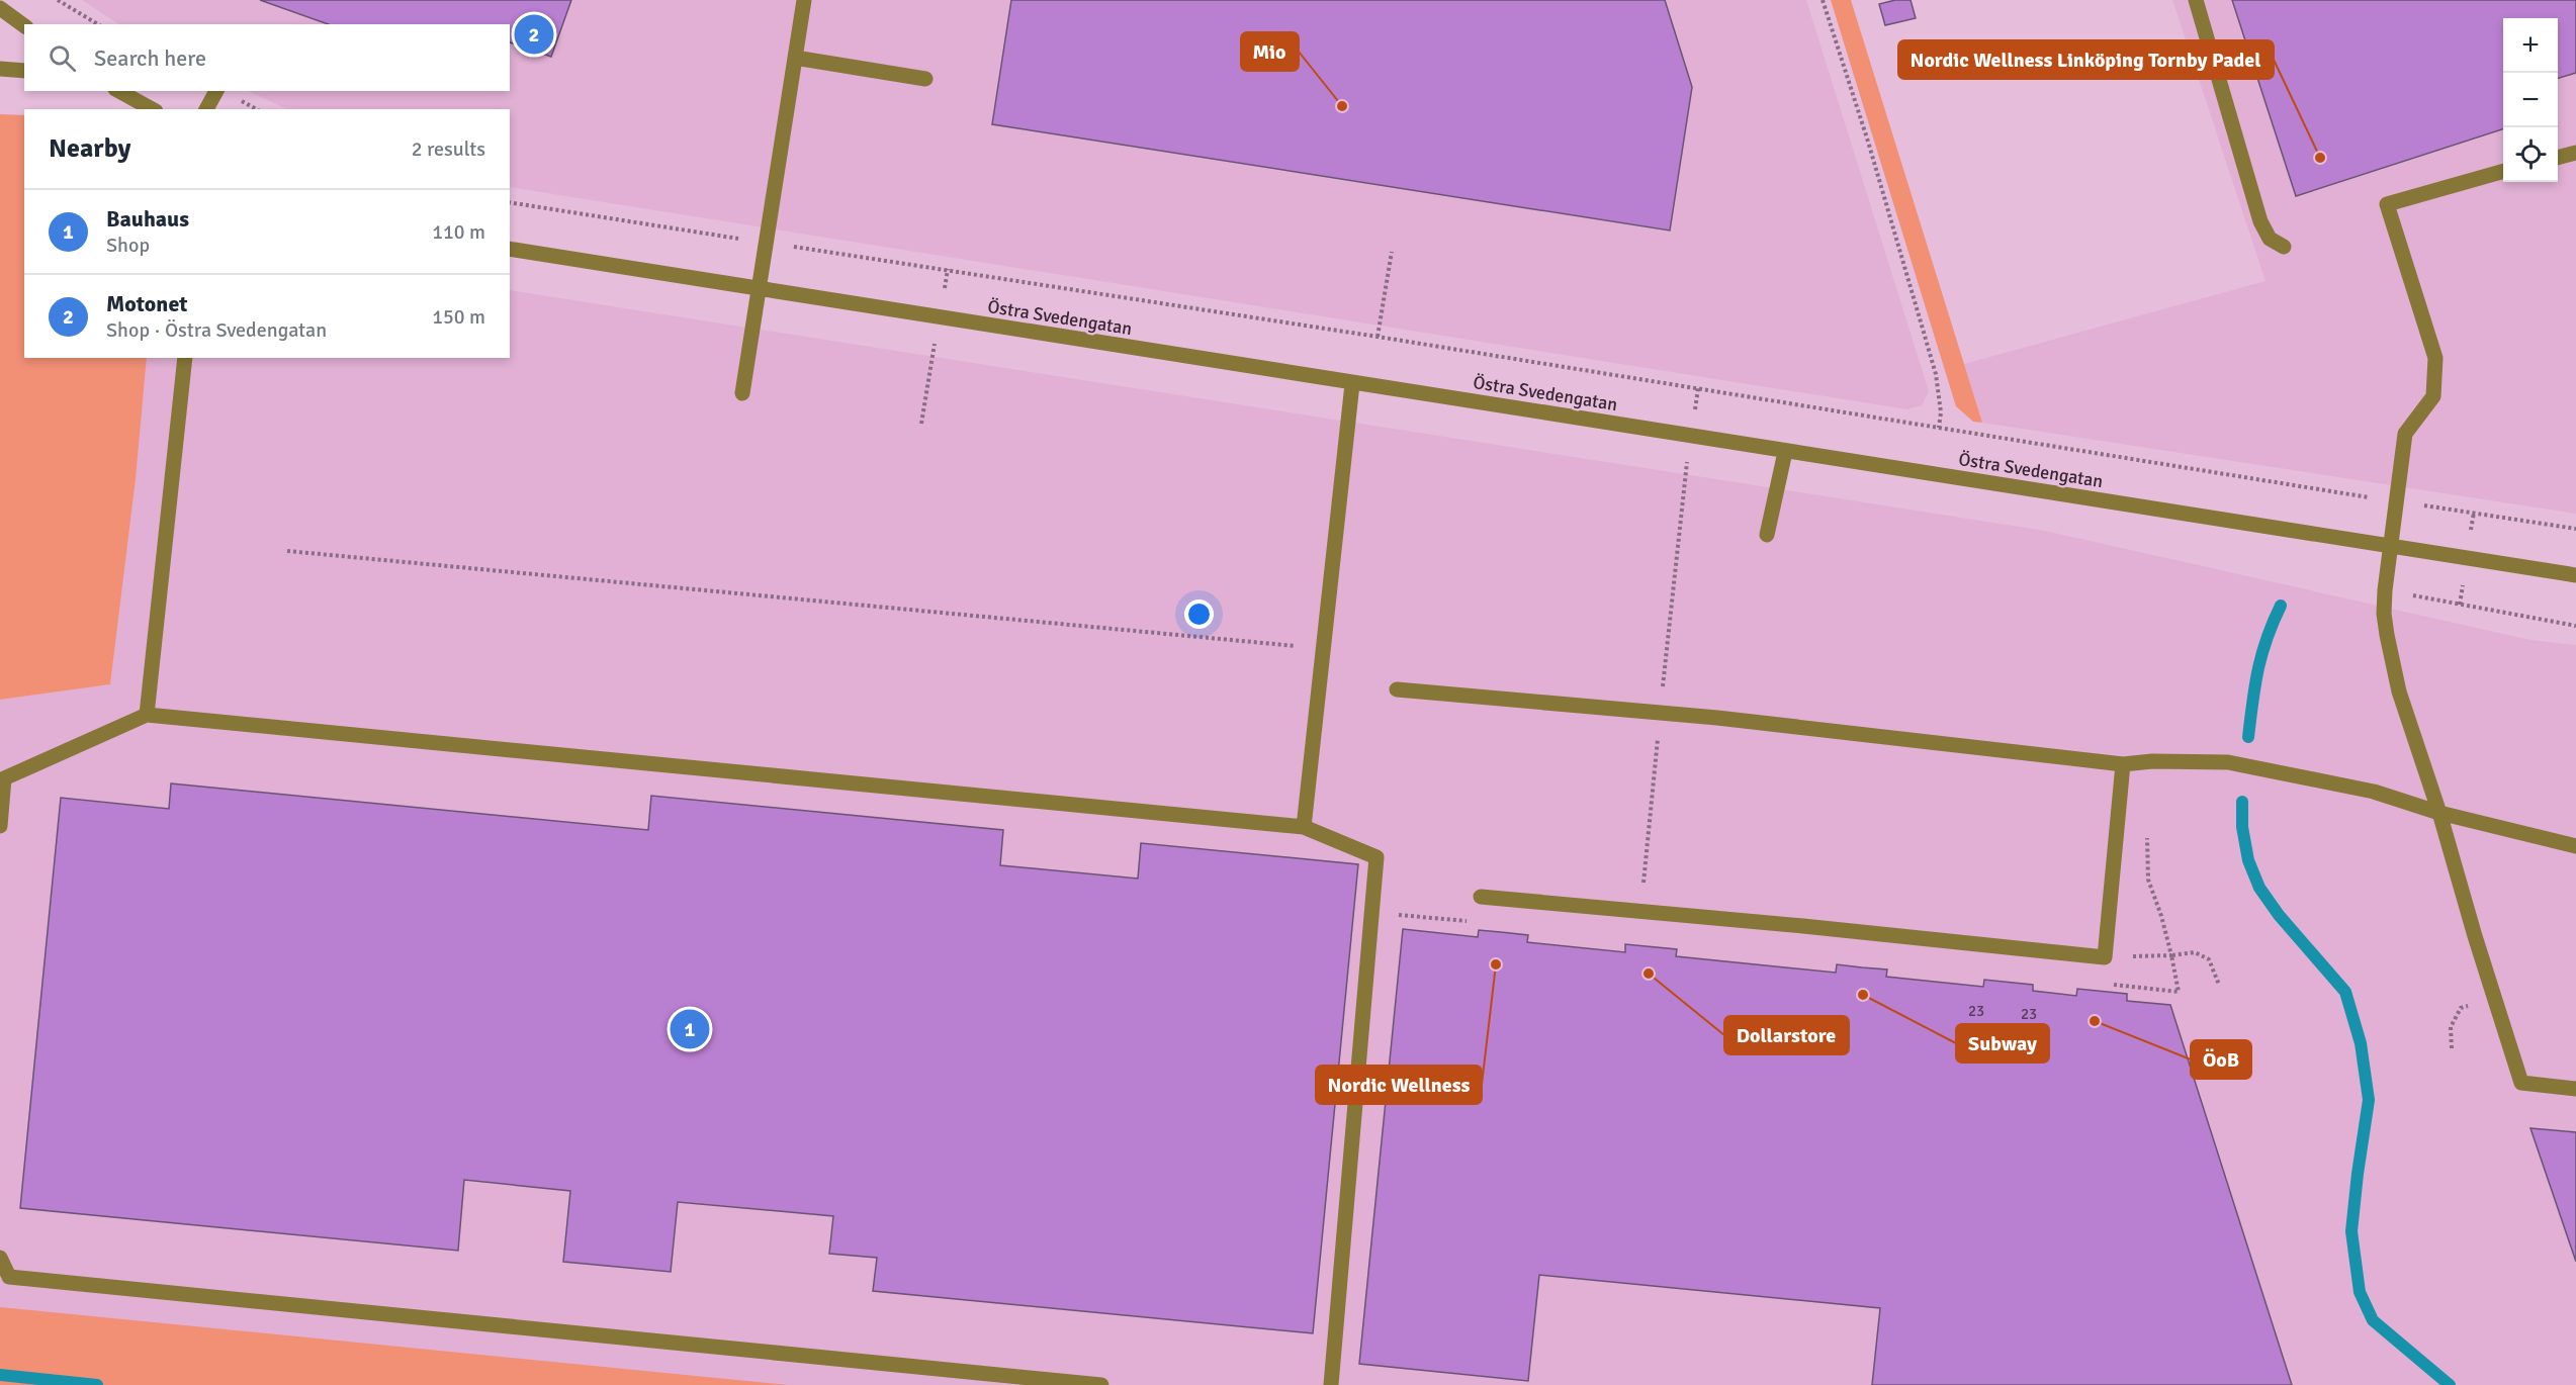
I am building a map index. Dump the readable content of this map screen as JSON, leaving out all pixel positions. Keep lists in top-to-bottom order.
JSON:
{
  "streets": {
    "street": ["Östra Svedengatan"]
  },
  "places": [
    "Mio",
    "Nordic Wellness Linköping Tornby Padel",
    "Nordic Wellness",
    "Dollarstore",
    "Subway",
    "ÖoB"
  ],
  "house_numbers": ["23", "23"],
  "page": {
    "pins": ["2", "1"],
    "map_buttons": ["+", "−"],
    "search": "Search here",
    "heading": ["Nearby", "2 results"],
    "list": [
      {
        "mark": "1",
        "name": "Bauhaus",
        "note": "Shop",
        "value": "110 m"
      },
      {
        "mark": "2",
        "name": "Motonet",
        "note": "Shop · Östra Svedengatan",
        "value": "150 m"
      }
    ]
  }
}
